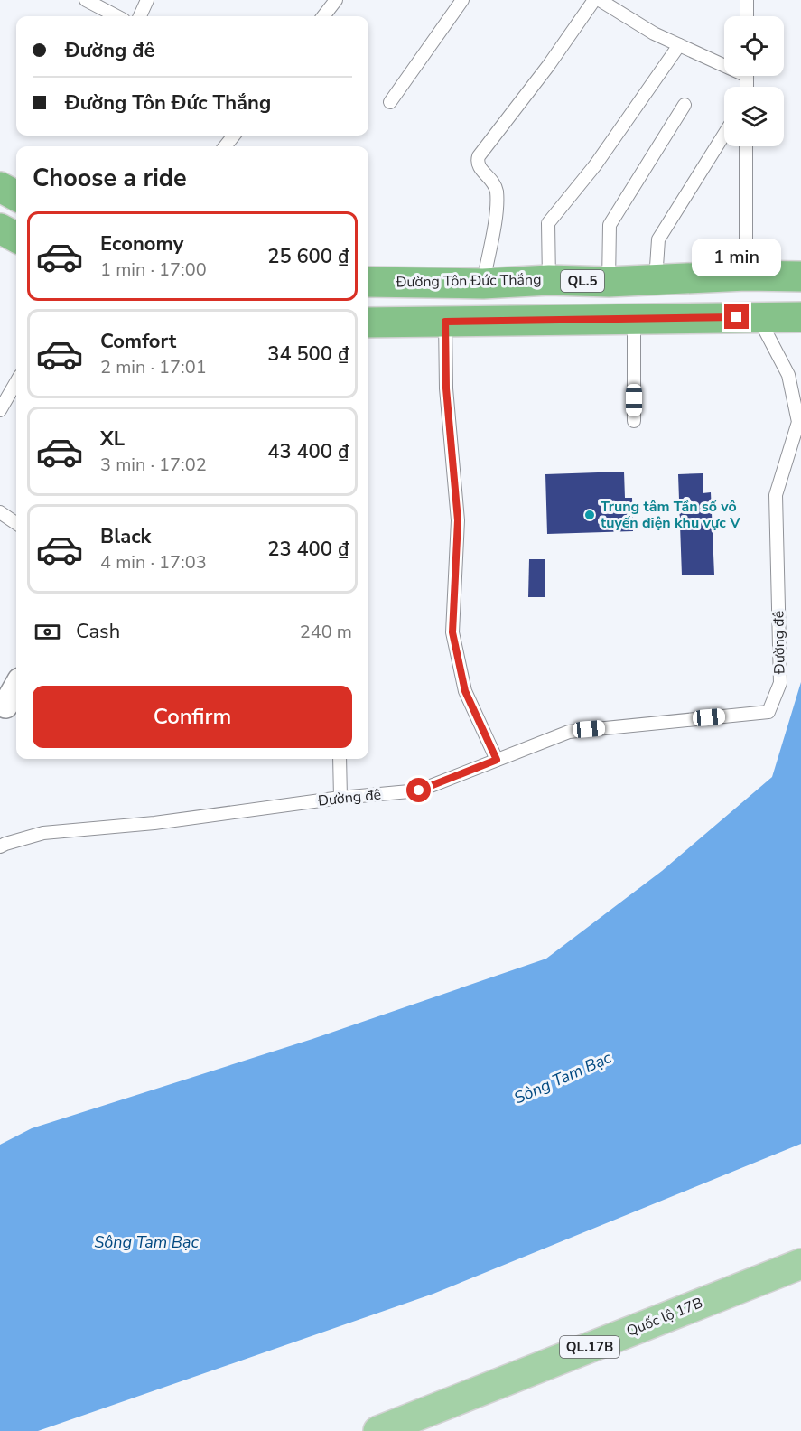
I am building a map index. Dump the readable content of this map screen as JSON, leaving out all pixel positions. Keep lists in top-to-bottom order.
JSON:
{
  "streets": {
    "highway": ["Đường Tôn Đức Thắng", "QL.5"],
    "main road": ["Quốc lộ 17B", "QL.17B"],
    "lane": ["Đường đê"]
  },
  "water": ["Sông Tam Bạc"],
  "places": ["Trung tâm Tần số vô tuyến điện khu vực V"],
  "page": {
    "banner": ["Đường đê", "Đường Tôn Đức Thắng"],
    "heading": "Choose a ride",
    "list": [
      {
        "name": "Economy",
        "note": "1 min · 17:00",
        "value": "25 600 ₫"
      },
      {
        "name": "Comfort",
        "note": "2 min · 17:01",
        "value": "34 500 ₫"
      },
      {
        "name": "XL",
        "note": "3 min · 17:02",
        "value": "43 400 ₫"
      },
      {
        "name": "Black",
        "note": "4 min · 17:03",
        "value": "23 400 ₫"
      }
    ],
    "bubble": "1 min",
    "pay": ["Cash", "240 m"],
    "buttons": "Confirm"
  }
}
